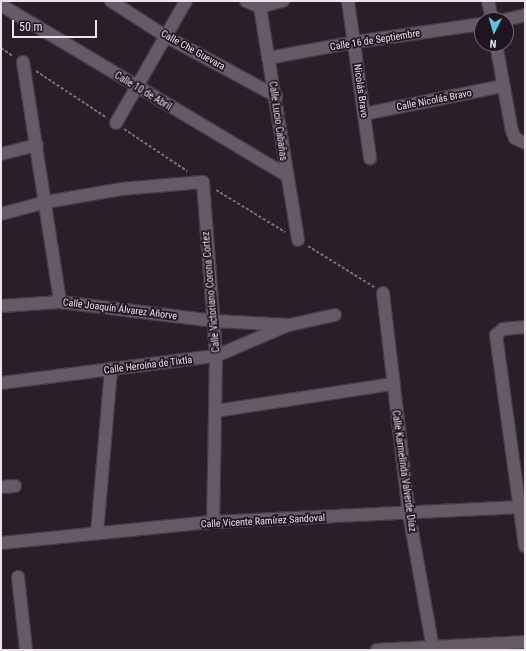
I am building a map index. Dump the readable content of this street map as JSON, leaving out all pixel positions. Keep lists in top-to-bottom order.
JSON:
{
  "streets": {
    "street": [
      "Calle 16 de Septiembre",
      "Calle Che Guevara",
      "Calle 10 de Abril",
      "Nicolás Bravo",
      "Calle Nicolás Bravo",
      "Calle Lucio Cabañas",
      "Calle Victoriano Corona Cortez",
      "Calle Joaquín Álvarez Añorve",
      "Calle Heroína de Tixtla",
      "Calle Karmelinda Valverde Díaz",
      "Calle Vicente Ramírez Sandoval"
    ]
  },
  "crossings": [
    ["Calle 16 de Septiembre", "Nicolás Bravo"],
    ["Calle 16 de Septiembre", "Calle Lucio Cabañas"],
    ["Calle Che Guevara", "Calle Lucio Cabañas"],
    ["Calle 10 de Abril", "Calle Lucio Cabañas"],
    ["Nicolás Bravo", "Calle Nicolás Bravo"],
    ["Calle Victoriano Corona Cortez", "Calle Joaquín Álvarez Añorve"],
    ["Calle Victoriano Corona Cortez", "Calle Heroína de Tixtla"],
    ["Calle Victoriano Corona Cortez", "Calle Vicente Ramírez Sandoval"],
    ["Calle Joaquín Álvarez Añorve", "Calle Heroína de Tixtla"],
    ["Calle Karmelinda Valverde Díaz", "Calle Vicente Ramírez Sandoval"]
  ],
  "scale_bar": "50 m",
  "north": "bottom"
}
